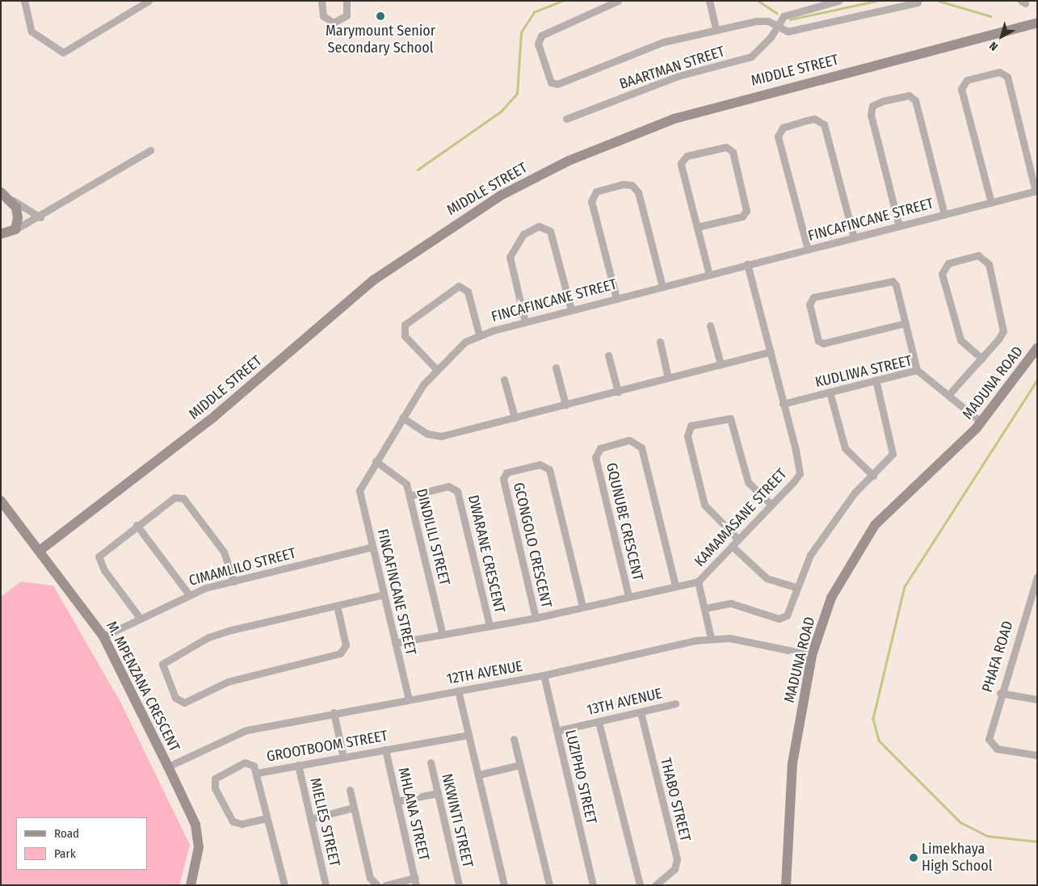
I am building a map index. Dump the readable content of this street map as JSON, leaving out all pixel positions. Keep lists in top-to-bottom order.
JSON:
{
  "streets": {
    "main road": ["MIDDLE STREET", "MADUNA ROAD", "M. MPENZANA CRESCENT"],
    "street": [
      "BAARTMAN STREET",
      "FINCAFINCANE STREET",
      "KUDLIWA STREET",
      "KAMAMASANE STREET",
      "GQUNUBE CRESCENT",
      "DINDILILI STREET",
      "GCONGOLO CRESCENT",
      "DWARANE CRESCENT",
      "CIMAMLILO STREET",
      "PHAFA ROAD",
      "12TH AVENUE",
      "13TH AVENUE",
      "GROOTBOOM STREET",
      "LUZIPHO STREET",
      "THABO STREET",
      "MHLANA STREET",
      "NKWINTI STREET",
      "MIELIES STREET"
    ]
  },
  "crossings": [
    ["MIDDLE STREET", "M. MPENZANA CRESCENT"],
    ["FINCAFINCANE STREET", "KAMAMASANE STREET"],
    ["FINCAFINCANE STREET", "DINDILILI STREET"],
    ["FINCAFINCANE STREET", "CIMAMLILO STREET"],
    ["FINCAFINCANE STREET", "12TH AVENUE"],
    ["KUDLIWA STREET", "MADUNA ROAD"],
    ["KUDLIWA STREET", "KAMAMASANE STREET"],
    ["MADUNA ROAD", "12TH AVENUE"],
    ["KAMAMASANE STREET", "GQUNUBE CRESCENT"],
    ["KAMAMASANE STREET", "DINDILILI STREET"],
    ["KAMAMASANE STREET", "GCONGOLO CRESCENT"],
    ["KAMAMASANE STREET", "DWARANE CRESCENT"],
    ["DINDILILI STREET", "DWARANE CRESCENT"],
    ["CIMAMLILO STREET", "M. MPENZANA CRESCENT"],
    ["12TH AVENUE", "M. MPENZANA CRESCENT"],
    ["12TH AVENUE", "LUZIPHO STREET"],
    ["13TH AVENUE", "LUZIPHO STREET"],
    ["13TH AVENUE", "THABO STREET"],
    ["GROOTBOOM STREET", "MHLANA STREET"],
    ["GROOTBOOM STREET", "MIELIES STREET"]
  ],
  "places": ["Marymount Senior Secondary School", "Limekhaya High School"],
  "legend": ["Road", "Park"],
  "north": "bottom left"
}
